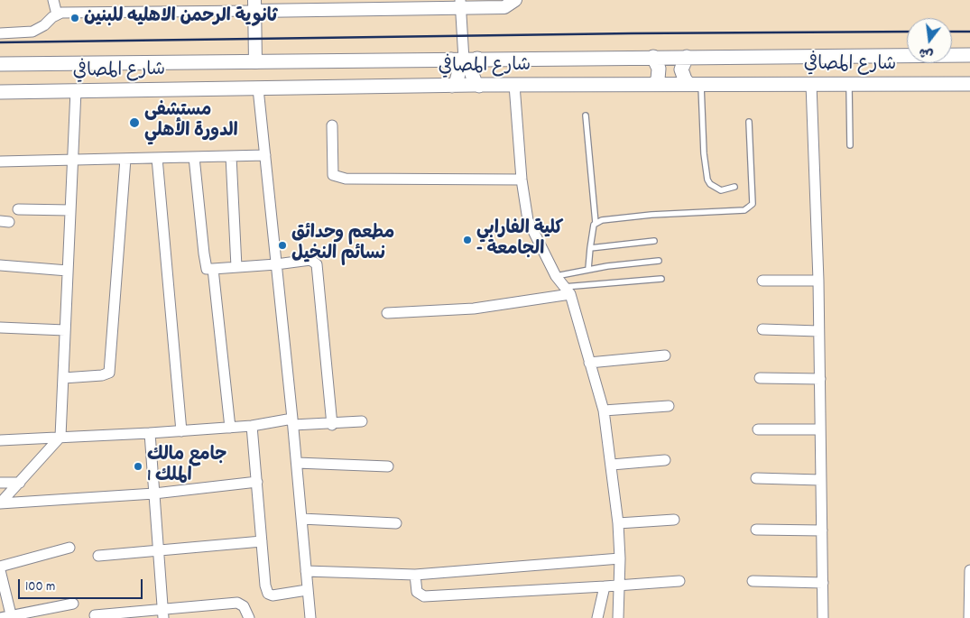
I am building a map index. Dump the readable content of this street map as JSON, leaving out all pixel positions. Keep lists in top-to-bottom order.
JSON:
{
  "streets": {
    "main road": ["شارع المصافي"]
  },
  "places": [
    "ثانوية الرحمن الاهليه للبنين",
    "مستشفى الدورة الأهلي",
    "كلية الفارابي - الجامعة",
    "مطعم وحدائق نسائم النخيل",
    "جامع مالك الملك 1"
  ],
  "scale_bar": "100 m",
  "north": "bottom"
}
